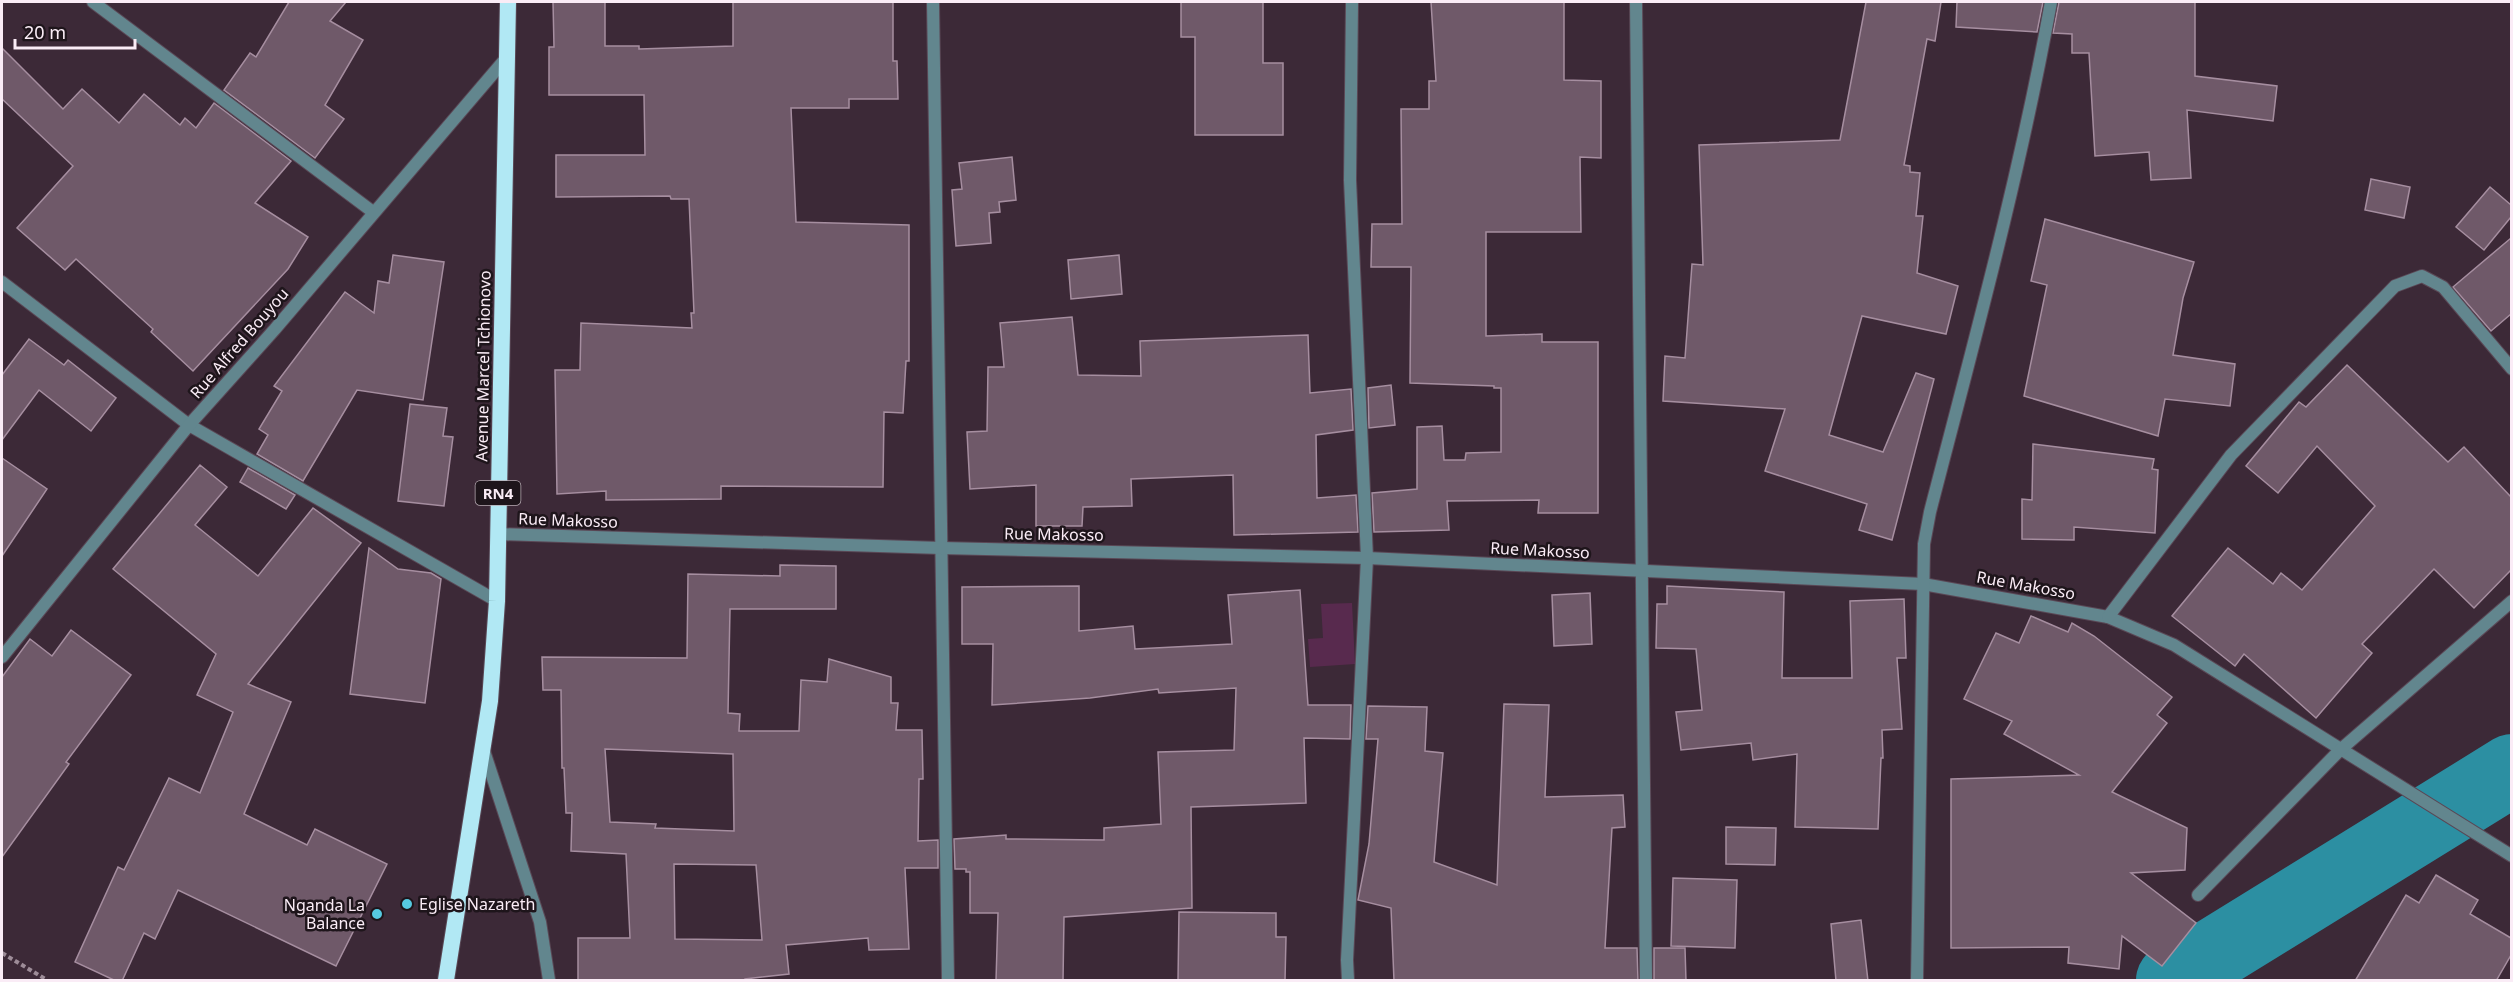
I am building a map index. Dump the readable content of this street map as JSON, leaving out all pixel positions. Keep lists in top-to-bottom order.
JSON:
{
  "streets": {
    "highway": ["Avenue Marcel Tchionovo", "RN4"],
    "street": ["Rue Alfred Bouyou", "Rue Makosso"]
  },
  "crossings": [
    ["Rue Alfred Bouyou", "Avenue Marcel Tchionovo"],
    ["Avenue Marcel Tchionovo", "Rue Makosso"]
  ],
  "places": ["Eglise Nazareth", "Nganda La Balance"],
  "scale_bar": "20 m"
}
